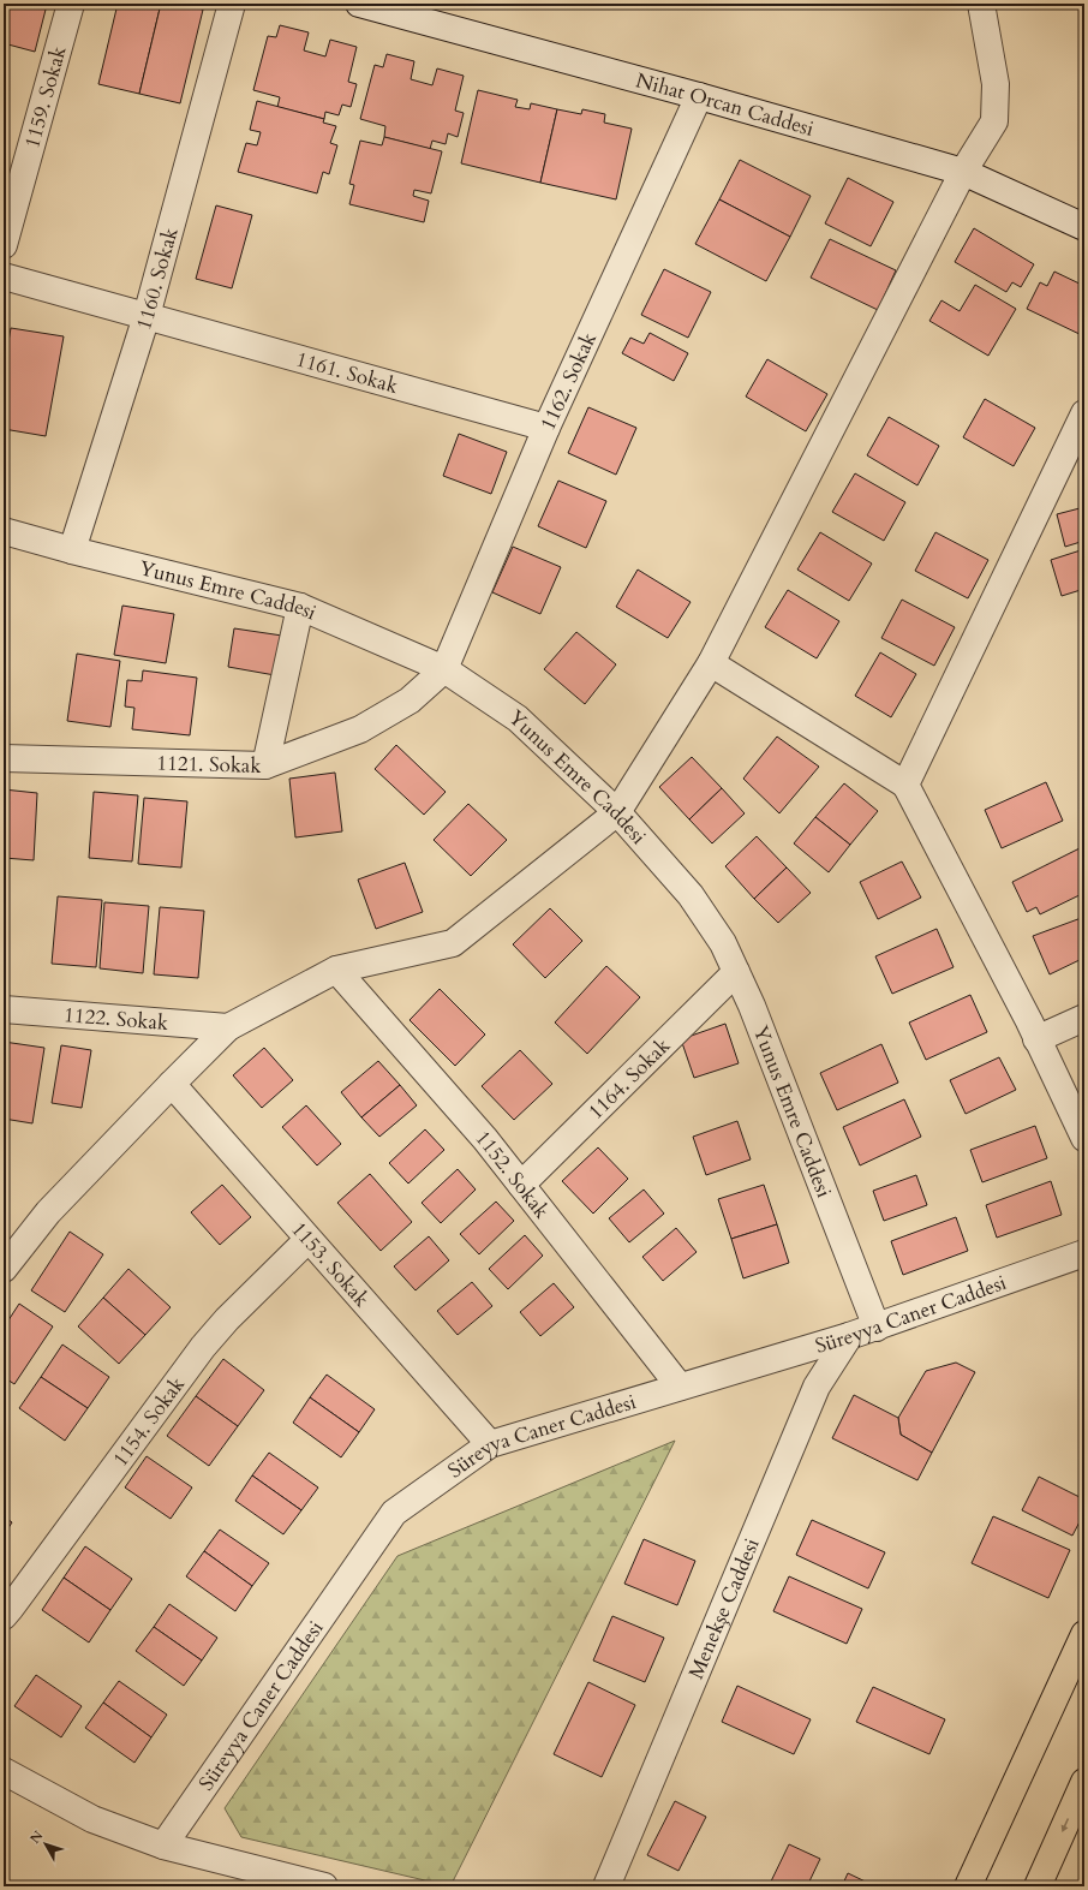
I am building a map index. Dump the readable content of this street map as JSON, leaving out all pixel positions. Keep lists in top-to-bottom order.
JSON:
{
  "streets": {
    "street": [
      "1159. Sokak",
      "Nihat Orcan Caddesi",
      "1160. Sokak",
      "1161. Sokak",
      "1162. Sokak",
      "Yunus Emre Caddesi",
      "1121. Sokak",
      "1122. Sokak",
      "1164. Sokak",
      "1152. Sokak",
      "1153. Sokak",
      "Süreyya Caner Caddesi",
      "1154. Sokak",
      "Menekşe Caddesi"
    ]
  },
  "crossings": [
    ["Nihat Orcan Caddesi", "1162. Sokak"],
    ["1160. Sokak", "1161. Sokak"],
    ["1160. Sokak", "Yunus Emre Caddesi"],
    ["1161. Sokak", "1162. Sokak"],
    ["1162. Sokak", "Yunus Emre Caddesi"],
    ["1162. Sokak", "1121. Sokak"],
    ["Yunus Emre Caddesi", "1121. Sokak"],
    ["Yunus Emre Caddesi", "1164. Sokak"],
    ["Yunus Emre Caddesi", "Süreyya Caner Caddesi"],
    ["1164. Sokak", "1152. Sokak"],
    ["1152. Sokak", "Süreyya Caner Caddesi"],
    ["1153. Sokak", "Süreyya Caner Caddesi"],
    ["1153. Sokak", "1154. Sokak"],
    ["Süreyya Caner Caddesi", "Menekşe Caddesi"]
  ],
  "north": "top left"
}
